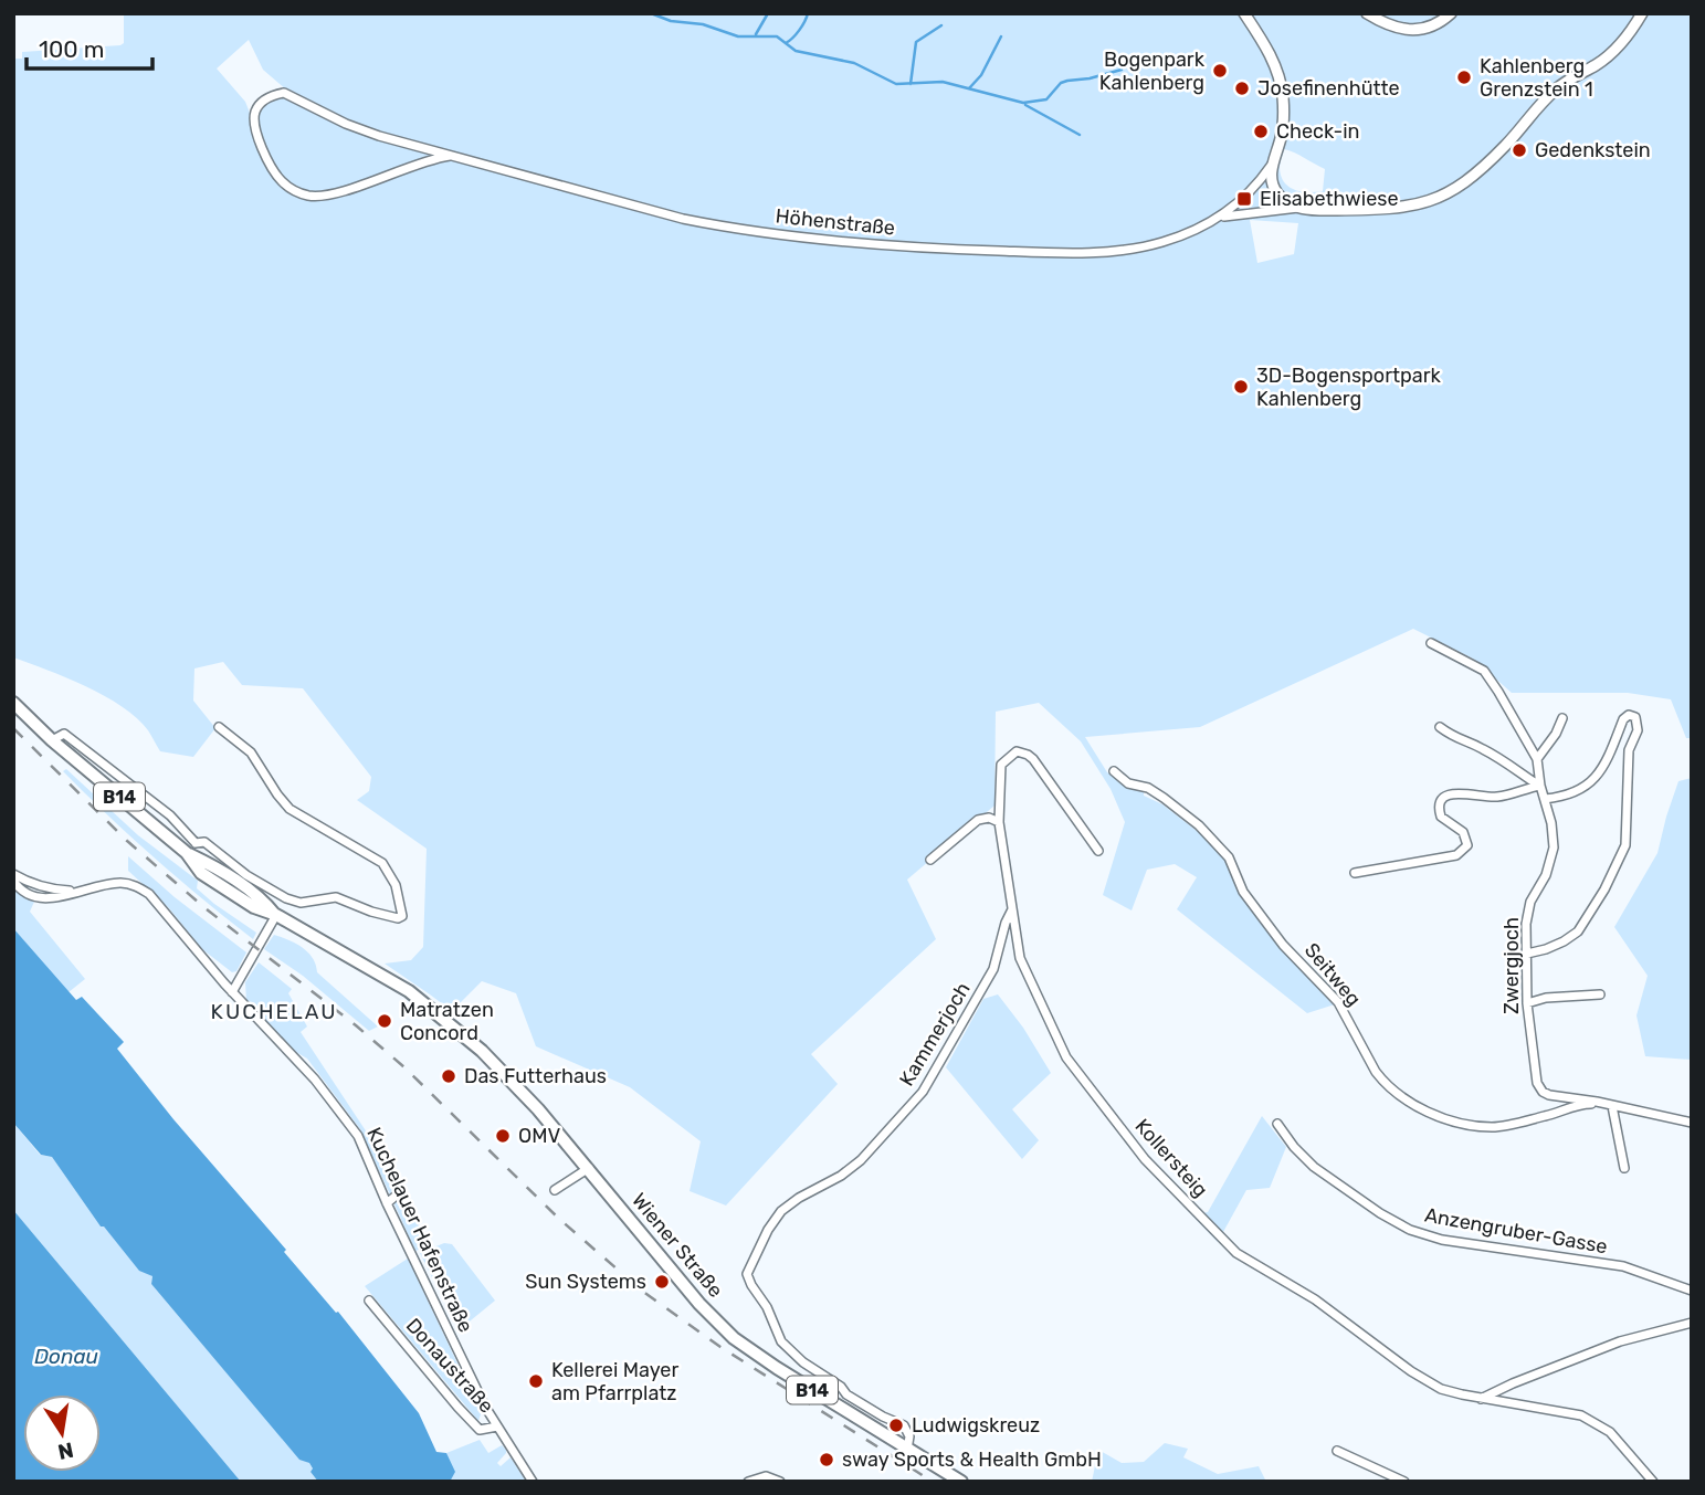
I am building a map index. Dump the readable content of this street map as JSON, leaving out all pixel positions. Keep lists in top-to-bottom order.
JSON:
{
  "streets": {
    "main road": ["B14", "Wiener Straße"],
    "street": [
      "Höhenstraße",
      "Zwergjoch",
      "Seitweg",
      "Kammerjoch",
      "Kollersteig",
      "Kuchelauer Hafenstraße",
      "Anzengruber-Gasse",
      "Donaustraße"
    ]
  },
  "crossings": [
    ["B14", "Wiener Straße"],
    ["Zwergjoch", "Seitweg"],
    ["Kammerjoch", "Kollersteig"],
    ["Kammerjoch", "Wiener Straße"],
    ["Kuchelauer Hafenstraße", "Donaustraße"]
  ],
  "districts": ["KUCHELAU"],
  "water": ["Donau"],
  "places": {
    "other": [
      "Bogenpark Kahlenberg",
      "Kahlenberg Grenzstein 1",
      "Josefinenhütte",
      "Check-in",
      "Gedenkstein",
      "3D-Bogensportpark Kahlenberg",
      "Matratzen Concord",
      "Das Futterhaus",
      "OMV",
      "Sun Systems",
      "Kellerei Mayer am Pfarrplatz",
      "Ludwigskreuz",
      "sway Sports & Health GmbH"
    ],
    "transit": ["Elisabethwiese"]
  },
  "scale_bar": "100 m",
  "north": "bottom"
}
